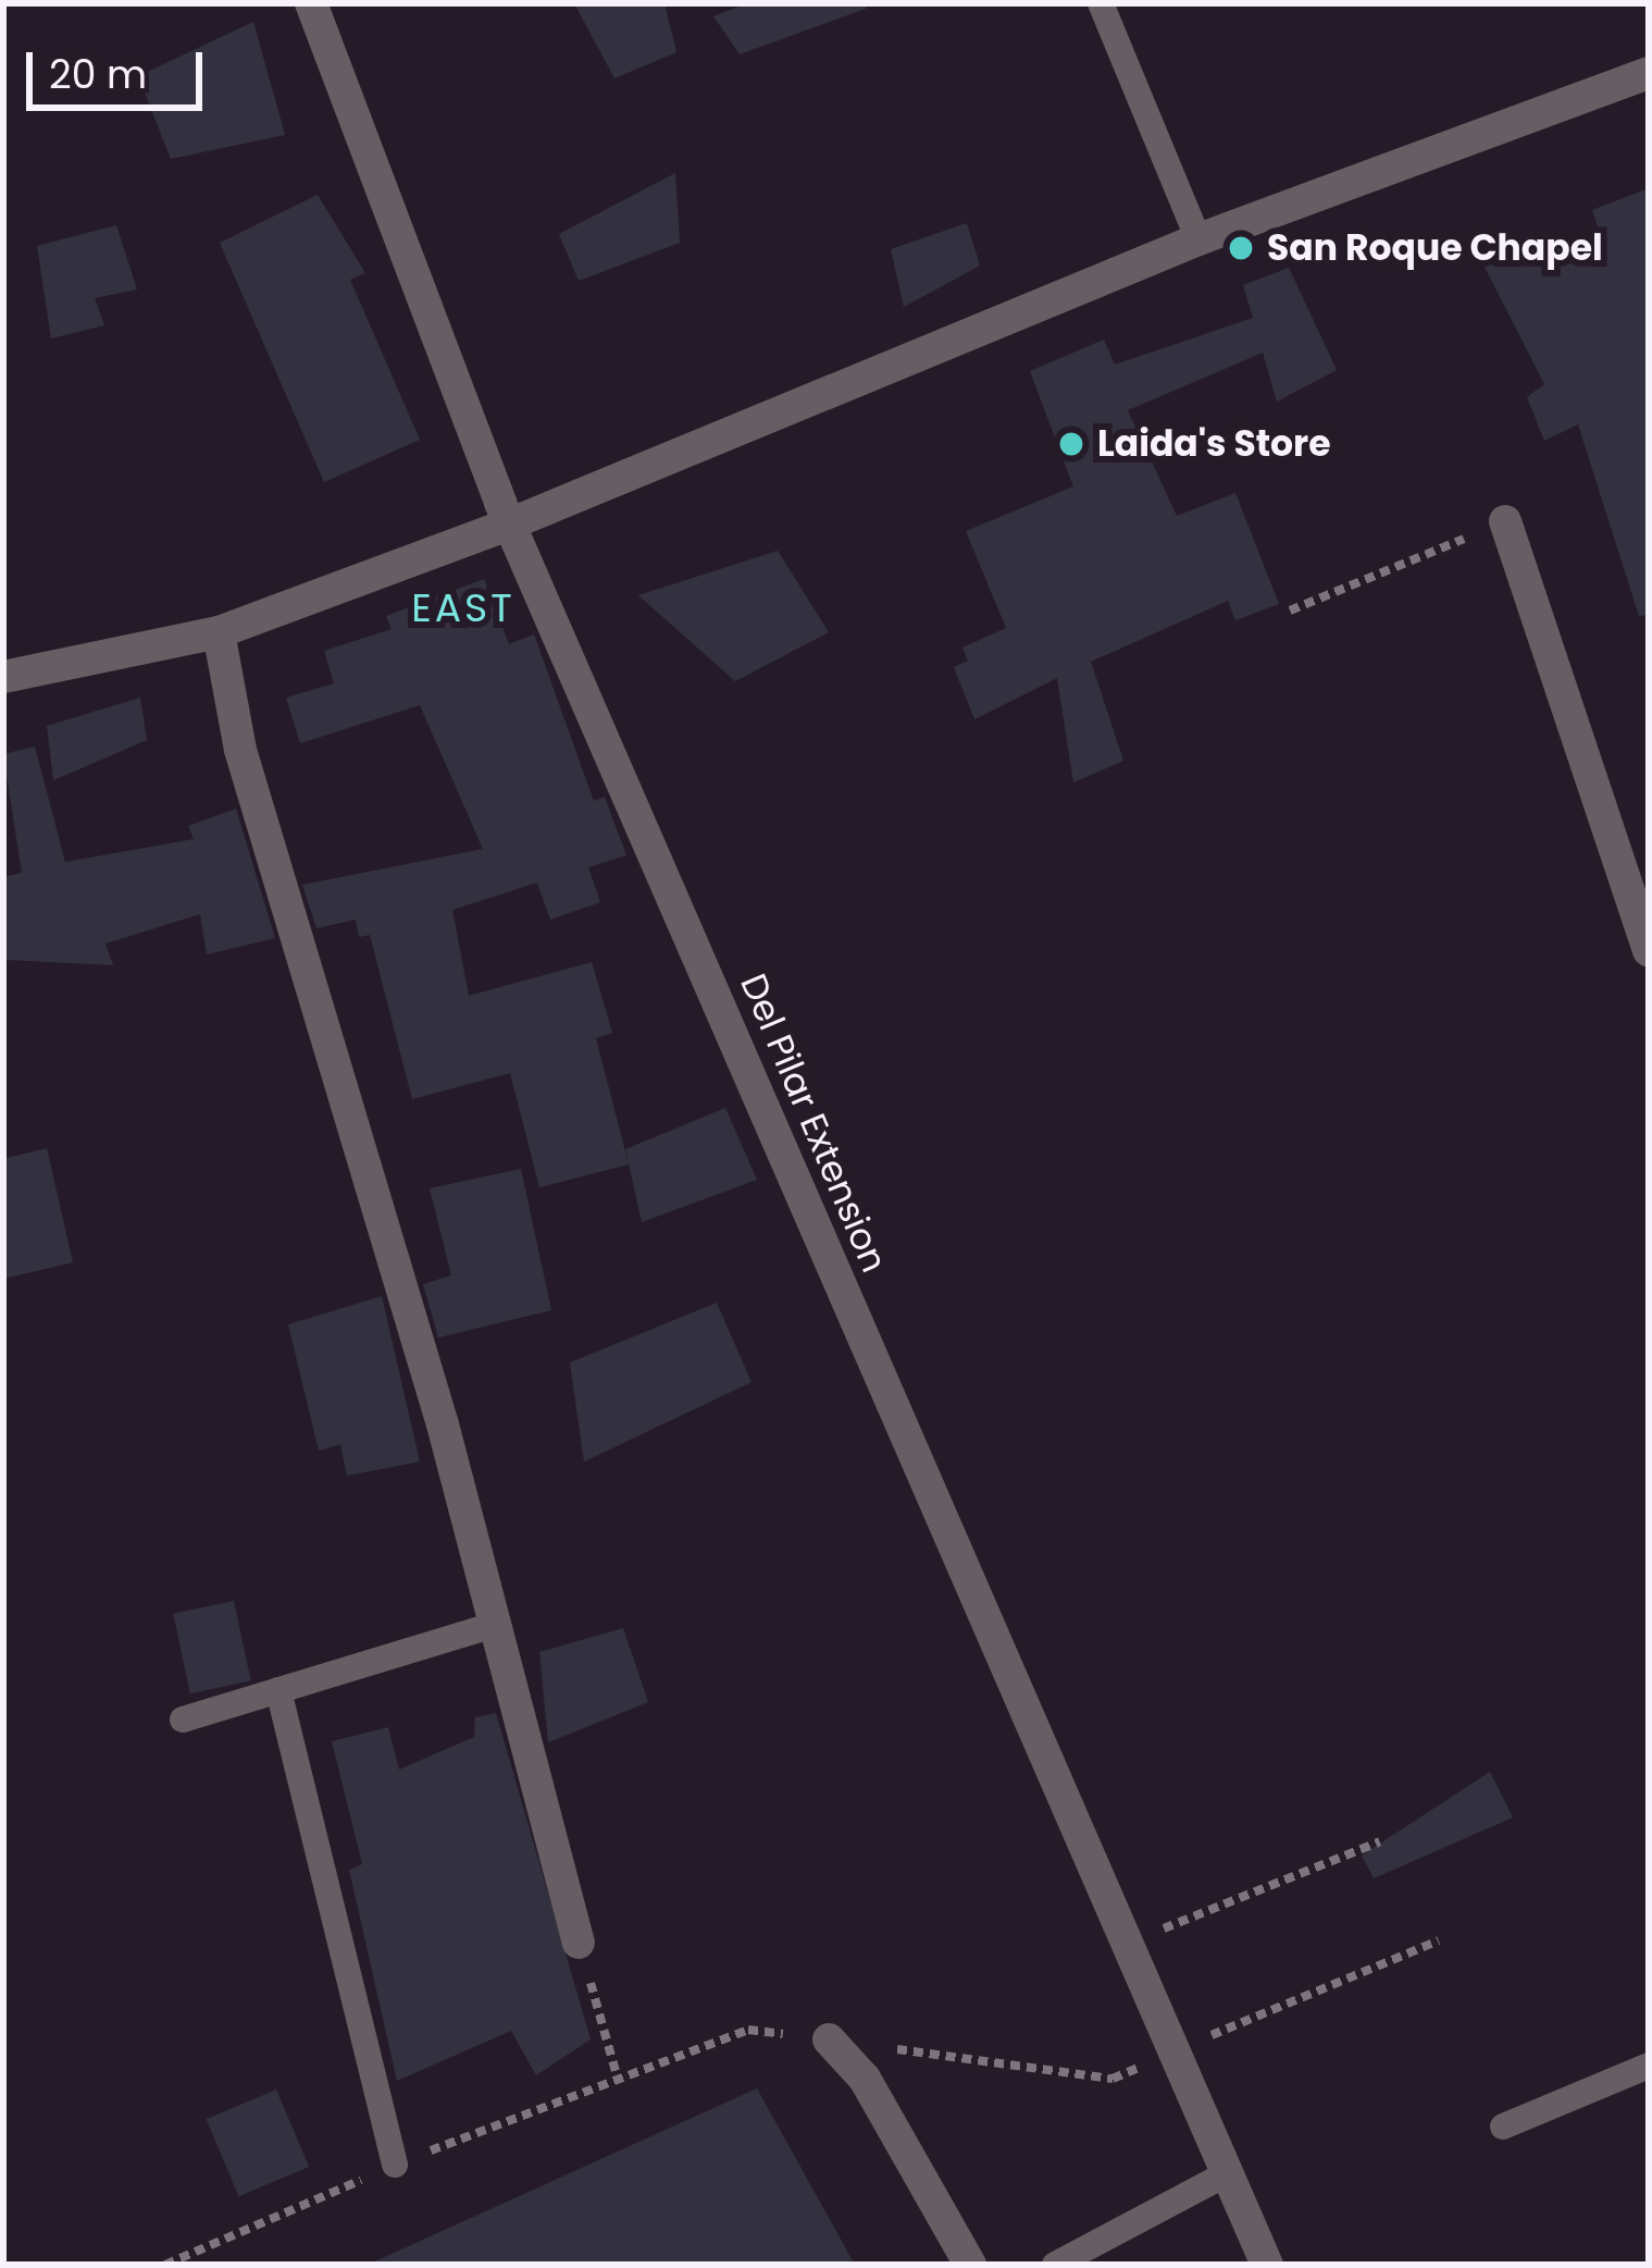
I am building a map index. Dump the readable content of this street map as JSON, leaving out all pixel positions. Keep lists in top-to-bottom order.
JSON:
{
  "streets": {
    "street": ["Del Pilar Extension"]
  },
  "districts": ["EAST"],
  "places": ["San Roque Chapel", "Laida's Store"],
  "scale_bar": "20 m"
}
